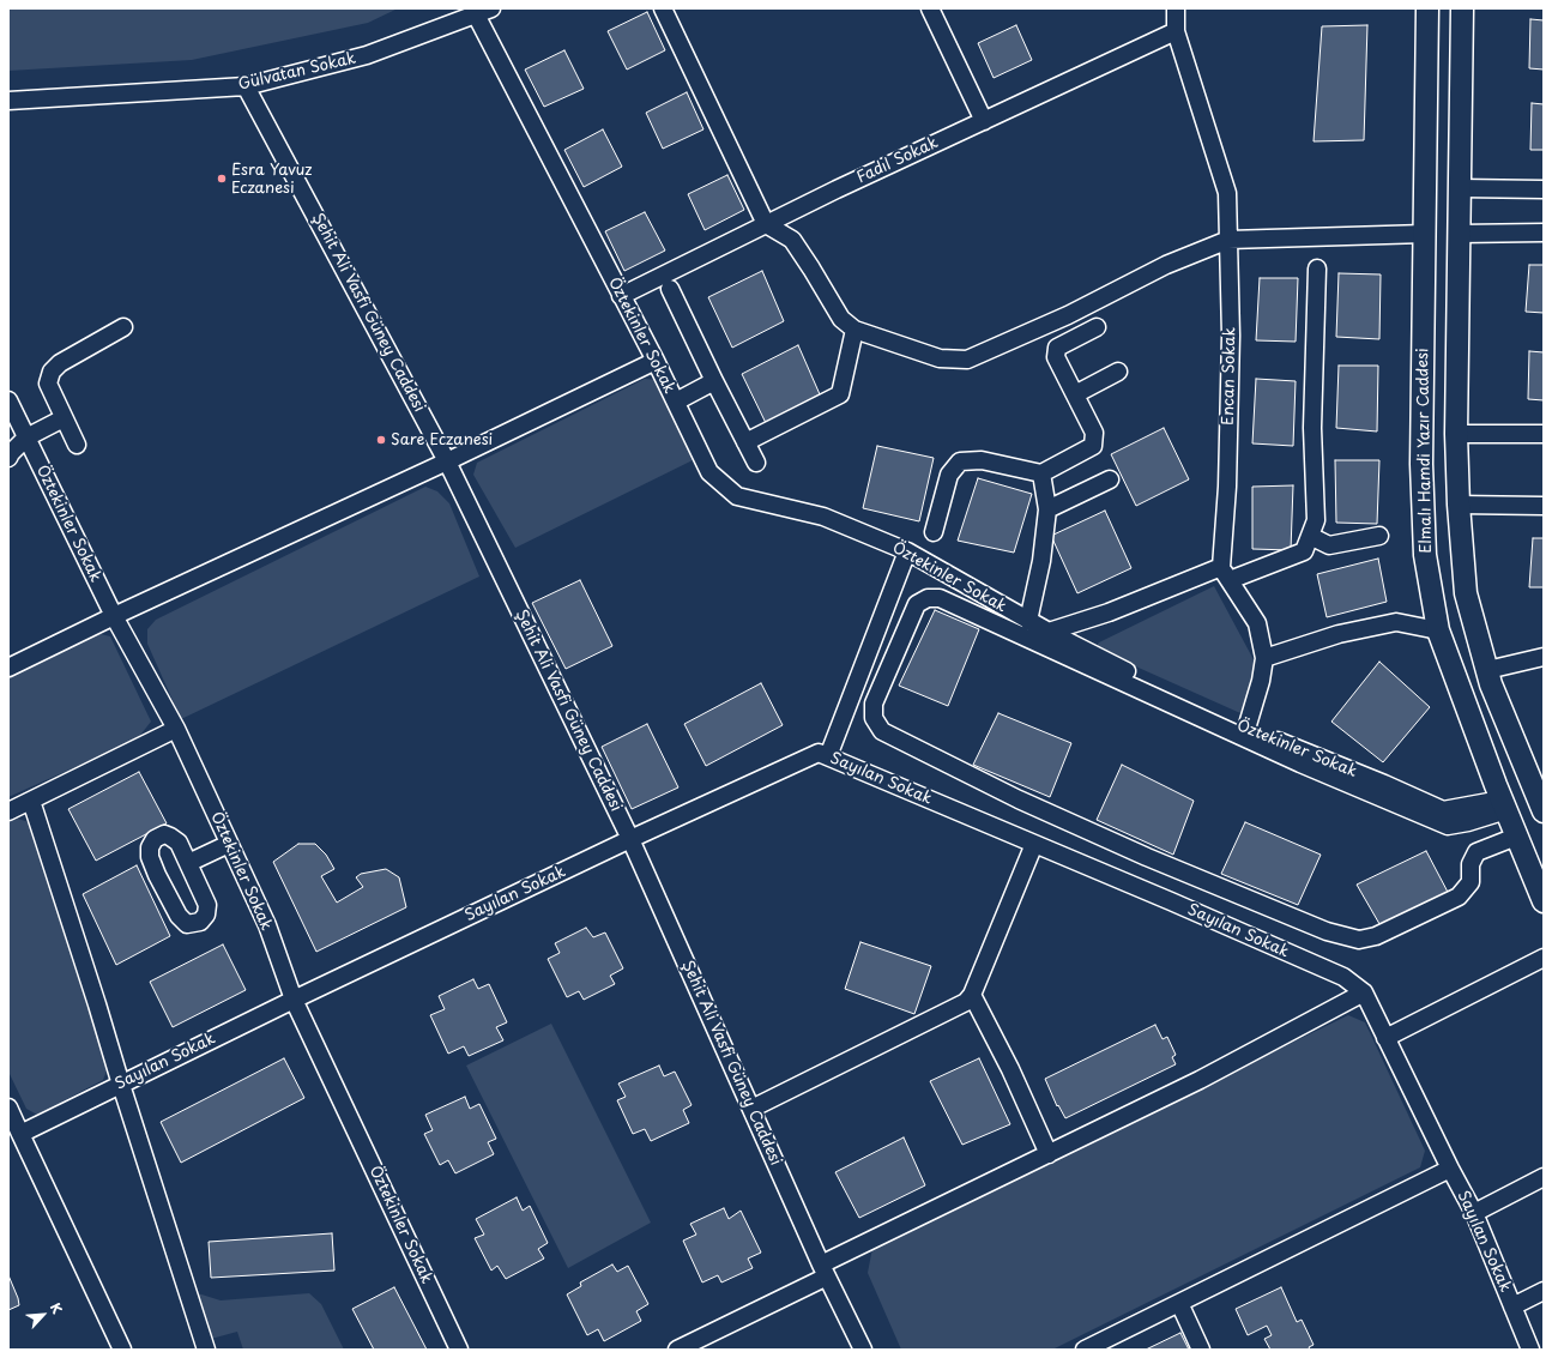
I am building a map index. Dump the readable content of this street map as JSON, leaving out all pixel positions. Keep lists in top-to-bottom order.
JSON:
{
  "streets": {
    "main road": ["Elmalı Hamdi Yazır Caddesi"],
    "street": [
      "Gülvatan Sokak",
      "Fadıl Sokak",
      "Şehit Ali Vasfi Güney Caddesi",
      "Öztekinler Sokak",
      "Encan Sokak",
      "Sayılan Sokak"
    ]
  },
  "crossings": [
    ["Gülvatan Sokak", "Şehit Ali Vasfi Güney Caddesi"],
    ["Gülvatan Sokak", "Öztekinler Sokak"],
    ["Fadıl Sokak", "Öztekinler Sokak"],
    ["Fadıl Sokak", "Encan Sokak"],
    ["Şehit Ali Vasfi Güney Caddesi", "Sayılan Sokak"],
    ["Öztekinler Sokak", "Elmalı Hamdi Yazır Caddesi"],
    ["Öztekinler Sokak", "Sayılan Sokak"]
  ],
  "places": ["Esra Yavuz Eczanesi", "Sare Eczanesi"],
  "north": "top right"
}
